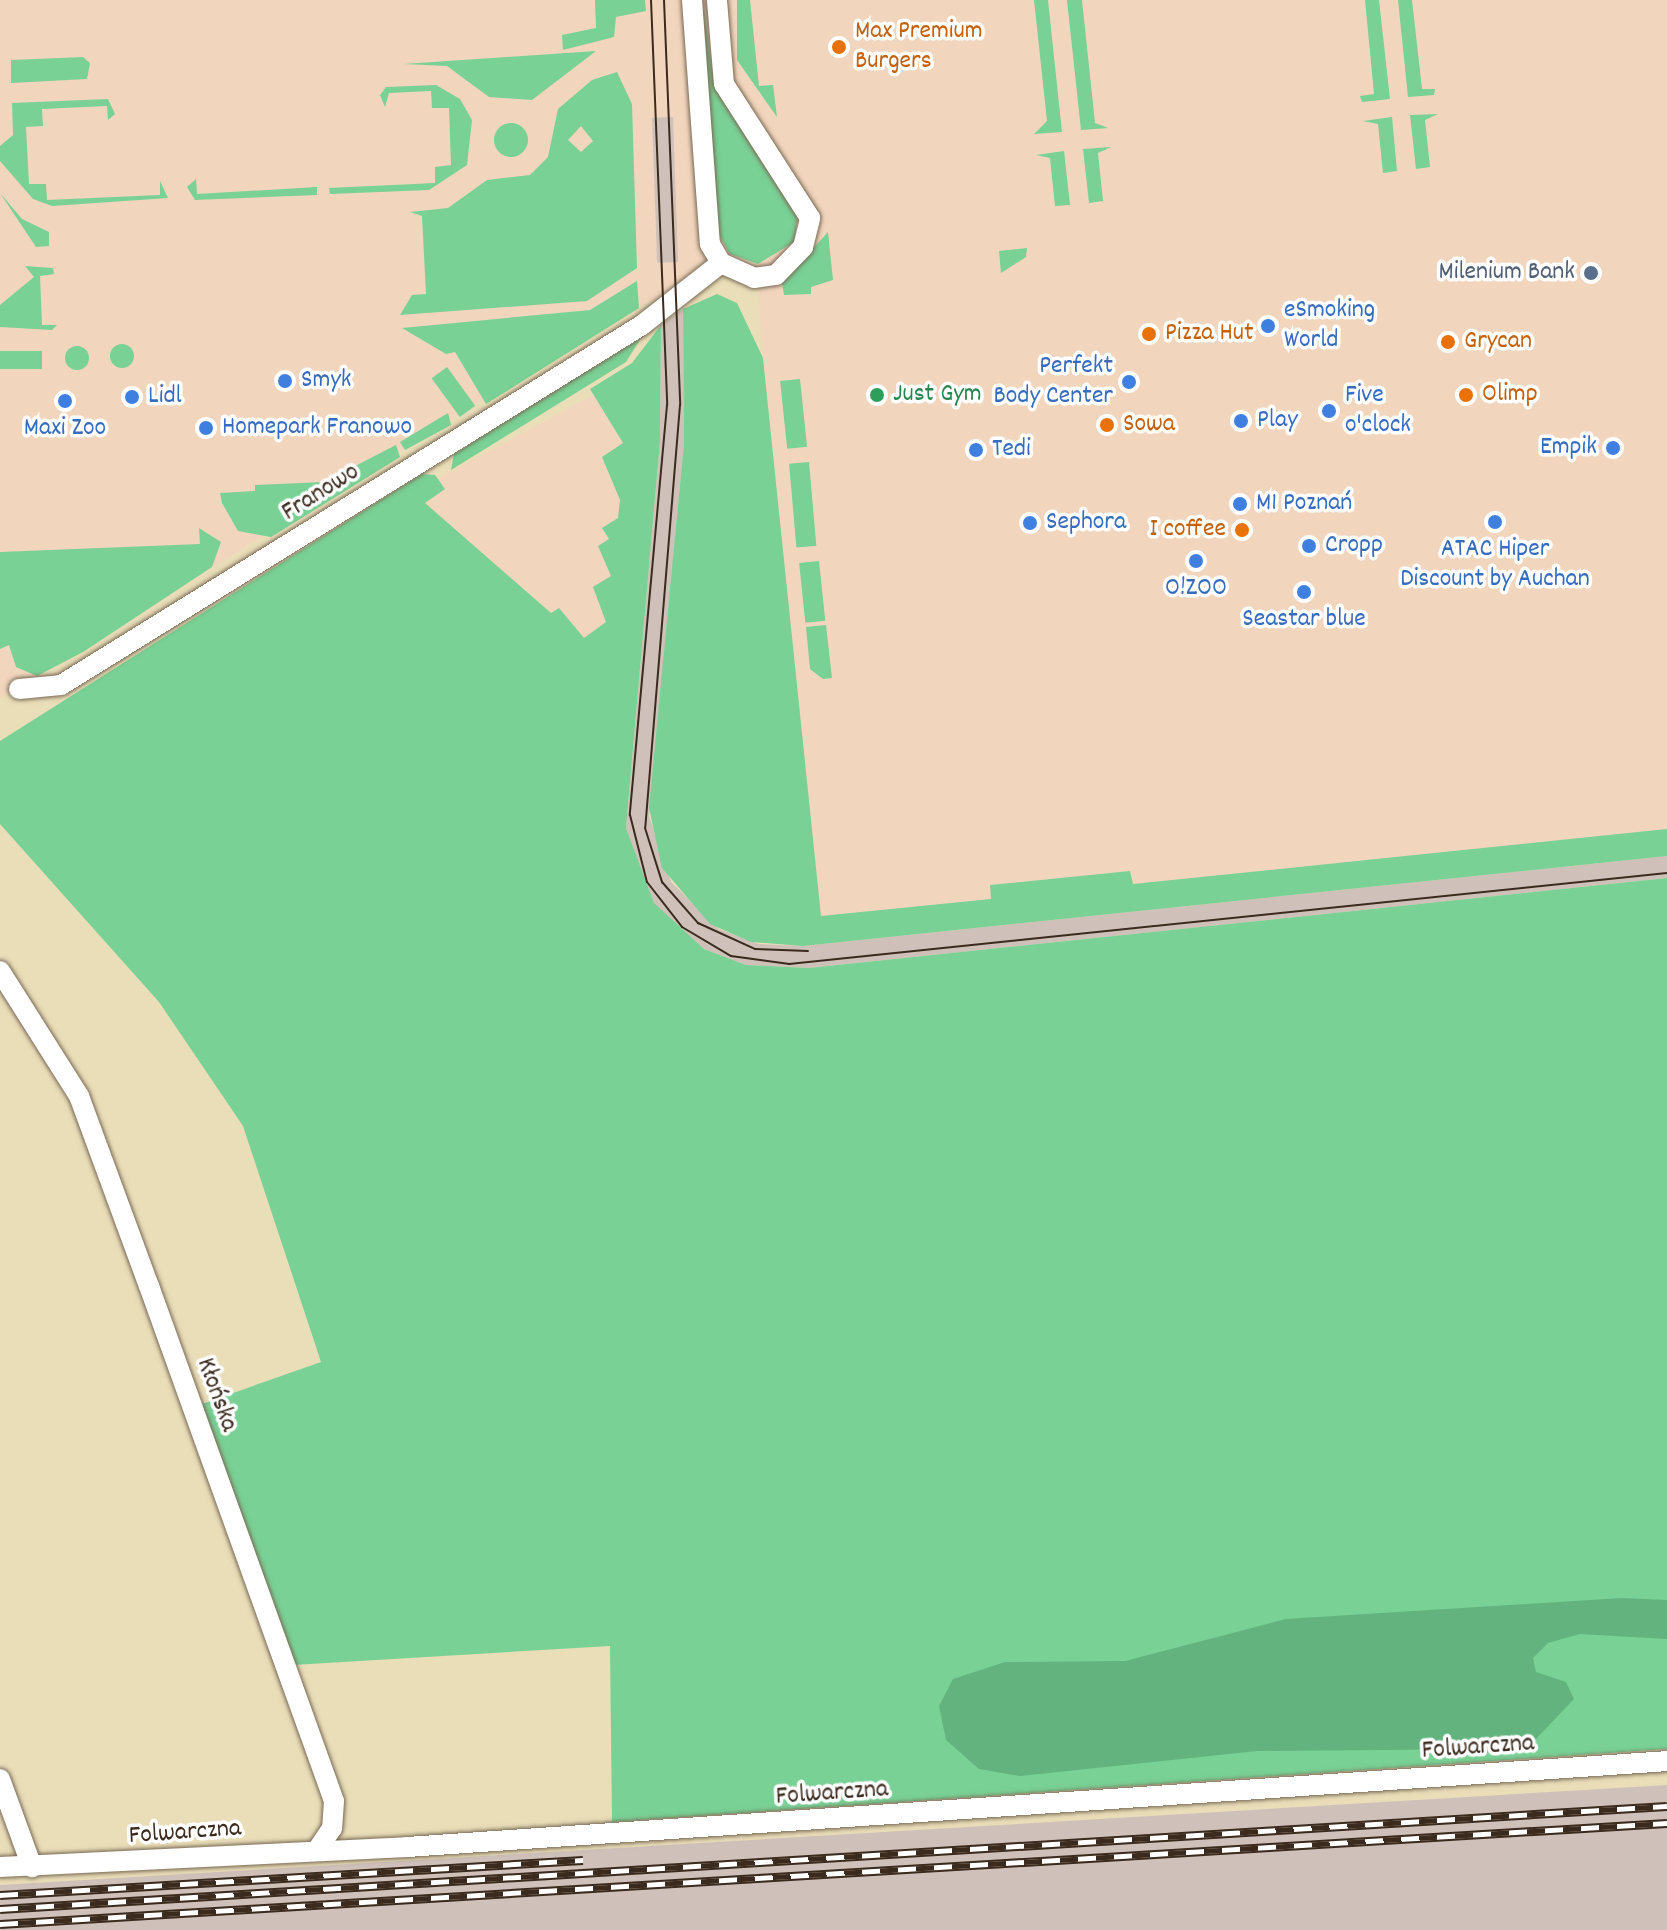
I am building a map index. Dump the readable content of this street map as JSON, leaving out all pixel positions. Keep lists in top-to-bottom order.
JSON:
{
  "streets": {
    "street": ["Franowo", "Kłońska", "Folwarczna"]
  },
  "crossings": [
    ["Kłońska", "Folwarczna"]
  ],
  "places": [
    "Max Premium Burgers",
    "Milenium Bank",
    "eSmoking World",
    "Pizza Hut",
    "Grycan",
    "Smyk",
    "Perfekt Body Center",
    "Just Gym",
    "Olimp",
    "Lidl",
    "Maxi Zoo",
    "Five o'clock",
    "Play",
    "Sowa",
    "Homepark Franowo",
    "Empik",
    "Tedi",
    "M1 Poznań",
    "ATAC Hiper Discount by Auchan",
    "Sephora",
    "I coffee",
    "Cropp",
    "O!ZOO",
    "Seastar blue"
  ]
}
